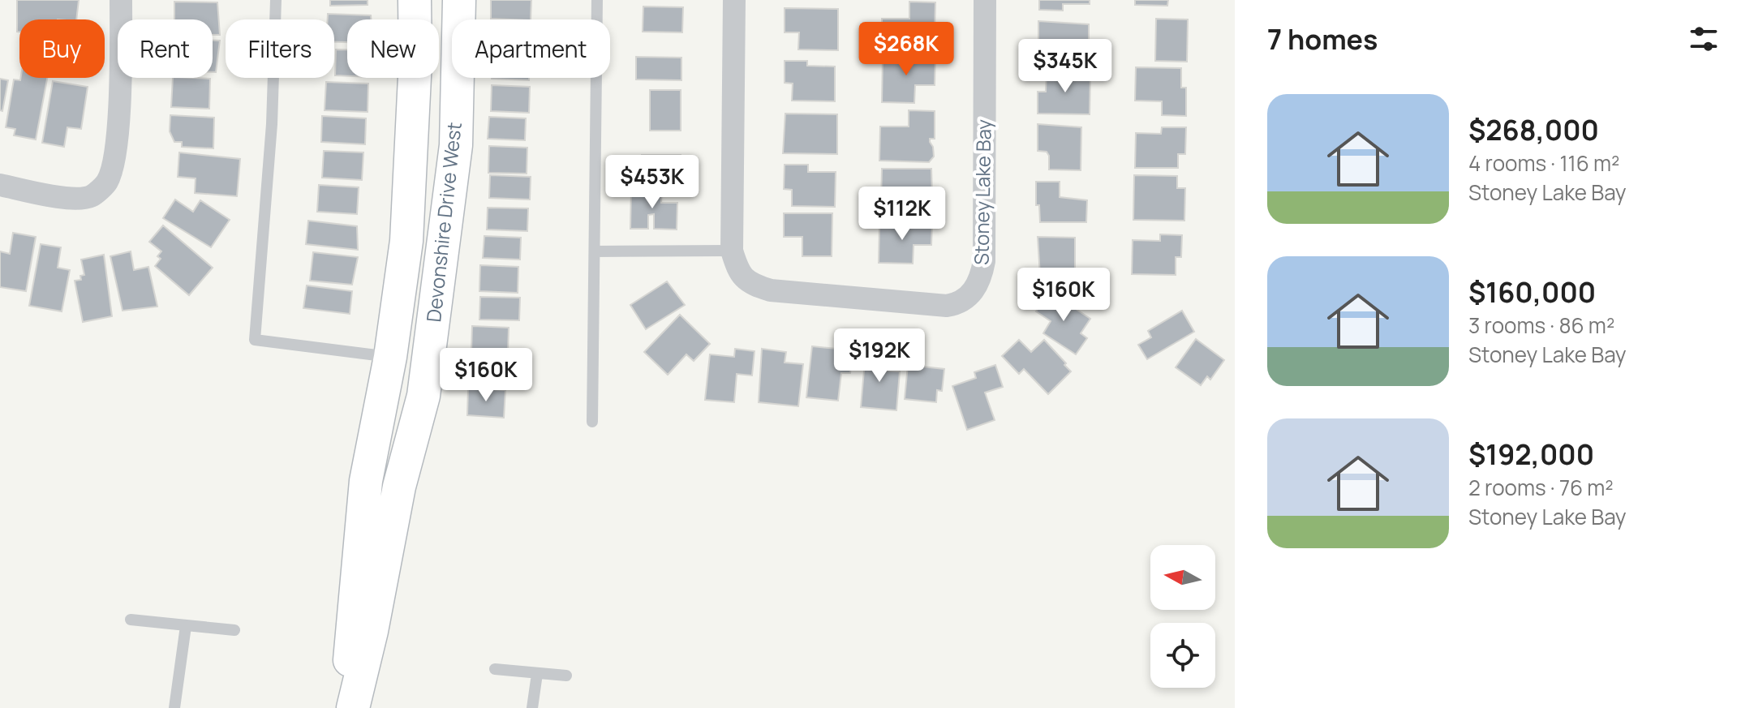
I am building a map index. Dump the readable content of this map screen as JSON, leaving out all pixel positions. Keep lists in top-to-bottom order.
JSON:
{
  "streets": {
    "street": ["Stoney Lake Bay", "Devonshire Drive West"]
  },
  "north": "left",
  "page": {
    "heading": "7 homes",
    "chip": [
      "Buy",
      "Rent",
      "Filters",
      "New",
      "Apartment"
    ],
    "price": [
      "$268K",
      "$345K",
      "$453K",
      "$112K",
      "$160K",
      "$192K",
      "$160K"
    ],
    "list": [
      {
        "name": "$268,000",
        "note": "4 rooms · 116 m² · Stoney Lake Bay"
      },
      {
        "name": "$160,000",
        "note": "3 rooms · 86 m² · Stoney Lake Bay"
      },
      {
        "name": "$192,000",
        "note": "2 rooms · 76 m² · Stoney Lake Bay"
      }
    ]
  }
}
